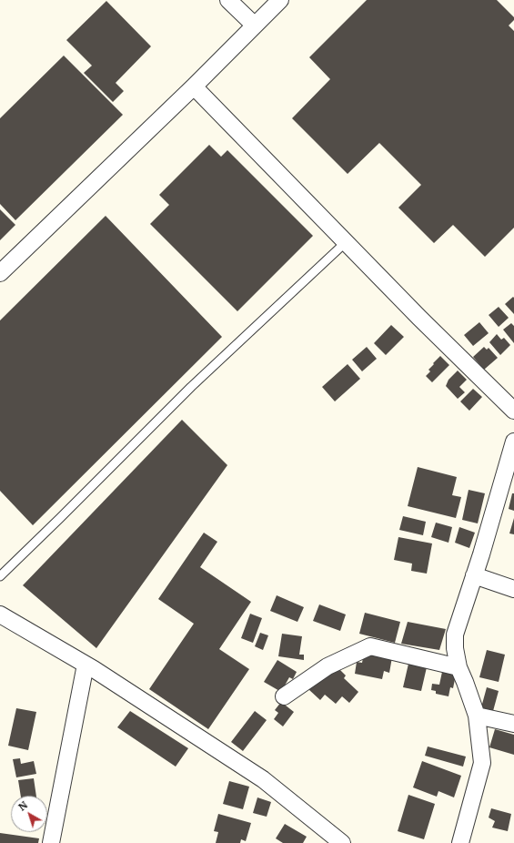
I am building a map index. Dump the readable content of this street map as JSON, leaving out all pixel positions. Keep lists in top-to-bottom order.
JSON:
{
  "north": "top left"
}
